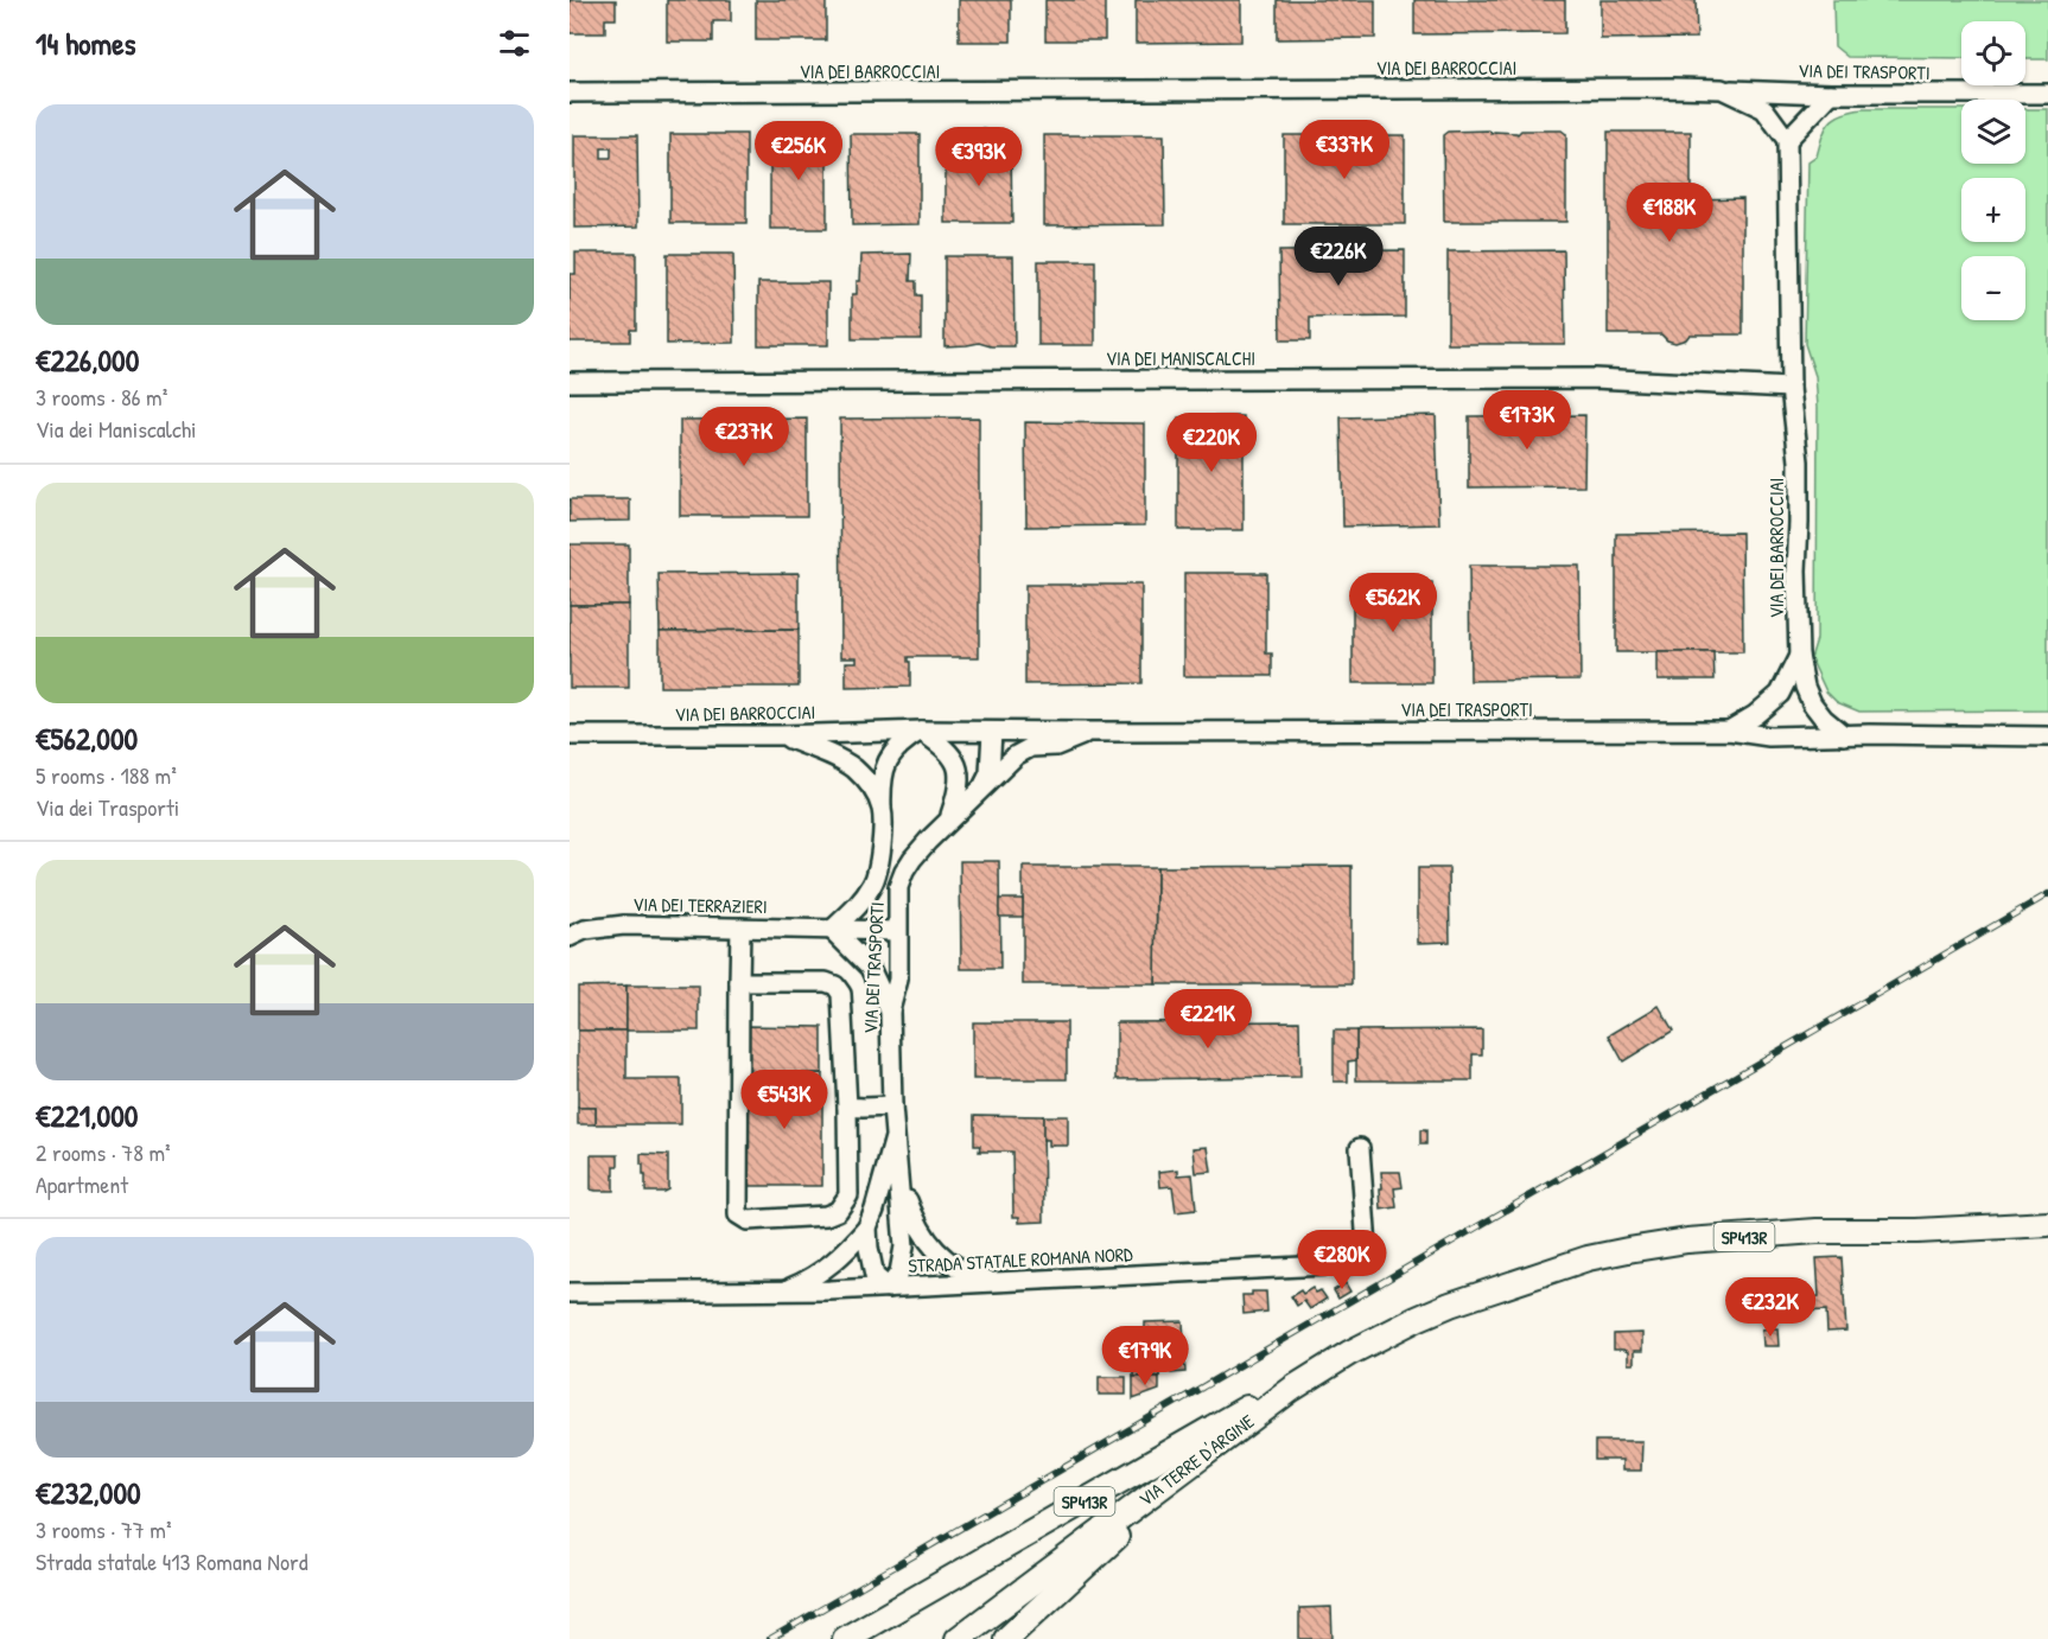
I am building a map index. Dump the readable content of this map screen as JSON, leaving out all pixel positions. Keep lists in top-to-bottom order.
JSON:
{
  "streets": {
    "main road": ["SP413R", "VIA TERRE D'ARGINE"],
    "street": [
      "VIA DEI BARROCCIAI",
      "VIA DEI TRASPORTI",
      "VIA DEI MANISCALCHI",
      "VIA DEI TERRAZIERI",
      "STRADA STATALE ROMANA NORD"
    ]
  },
  "crossings": [
    ["VIA DEI BARROCCIAI", "VIA DEI TRASPORTI"],
    ["VIA DEI BARROCCIAI", "VIA DEI MANISCALCHI"],
    ["VIA DEI TRASPORTI", "VIA DEI TERRAZIERI"],
    ["VIA DEI TRASPORTI", "STRADA STATALE ROMANA NORD"],
    ["SP413R", "VIA TERRE D'ARGINE"]
  ],
  "page": {
    "heading": "14 homes",
    "map_buttons": ["+", "−"],
    "list": [
      {
        "name": "€226,000",
        "note": "3 rooms · 86 m² · Via dei Maniscalchi"
      },
      {
        "name": "€562,000",
        "note": "5 rooms · 188 m² · Via dei Trasporti"
      },
      {
        "name": "€221,000",
        "note": "2 rooms · 78 m² · Apartment"
      },
      {
        "name": "€232,000",
        "note": "3 rooms · 77 m² · Strada statale 413 Romana Nord"
      }
    ],
    "price": [
      "€337K",
      "€256K",
      "€393K",
      "€188K",
      "€226K",
      "€173K",
      "€237K",
      "€220K",
      "€562K",
      "€221K",
      "€543K",
      "€280K",
      "€232K",
      "€179K"
    ]
  }
}
